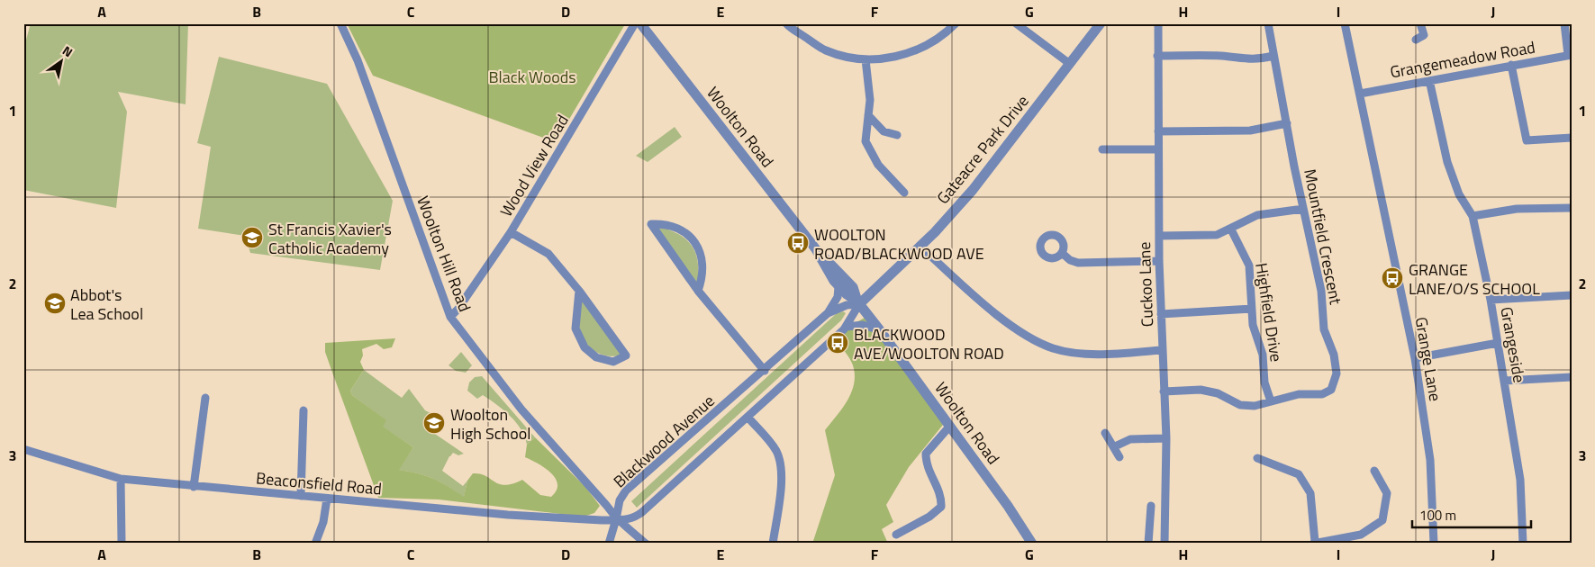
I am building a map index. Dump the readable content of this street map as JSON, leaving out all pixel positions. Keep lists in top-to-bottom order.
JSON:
{
  "streets": {
    "street": [
      "Grangemeadow Road",
      "Woolton Road",
      "Gateacre Park Drive",
      "Wood View Road",
      "Mountfield Crescent",
      "Woolton Hill Road",
      "Cuckoo Lane",
      "Highfield Drive",
      "Grangeside",
      "Grange Lane",
      "Blackwood Avenue",
      "Beaconsfield Road"
    ]
  },
  "crossings": [
    ["Grangemeadow Road", "Grangeside"],
    ["Grangemeadow Road", "Grange Lane"],
    ["Woolton Road", "Gateacre Park Drive"],
    ["Woolton Road", "Blackwood Avenue"],
    ["Gateacre Park Drive", "Blackwood Avenue"],
    ["Wood View Road", "Woolton Hill Road"],
    ["Mountfield Crescent", "Cuckoo Lane"],
    ["Mountfield Crescent", "Highfield Drive"],
    ["Woolton Hill Road", "Blackwood Avenue"],
    ["Woolton Hill Road", "Beaconsfield Road"],
    ["Blackwood Avenue", "Beaconsfield Road"]
  ],
  "parks": ["Black Woods"],
  "places": {
    "school or university": ["St Francis Xavier's Catholic Academy", "Abbot's Lea School", "Woolton High School"],
    "bus stop": ["WOOLTON ROAD/BLACKWOOD AVE", "GRANGE LANE/O/S SCHOOL", "BLACKWOOD AVE/WOOLTON ROAD"]
  },
  "scale_bar": "100 m",
  "north": "top right",
  "grid": {
    "columns": [
      "A",
      "B",
      "C",
      "D",
      "E",
      "F",
      "G",
      "H",
      "I",
      "J"
    ],
    "rows": ["1", "2", "3"]
  }
}
